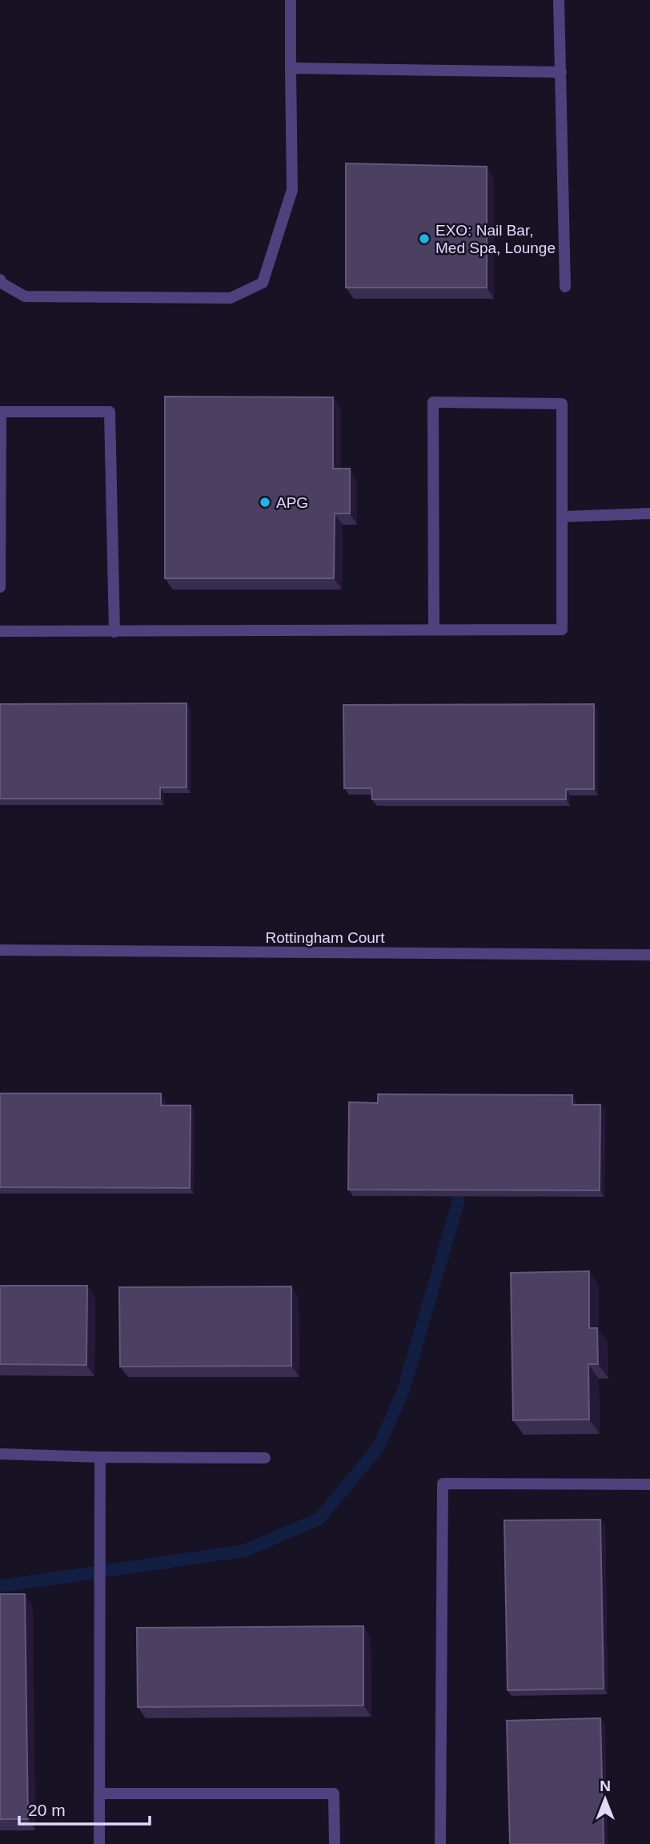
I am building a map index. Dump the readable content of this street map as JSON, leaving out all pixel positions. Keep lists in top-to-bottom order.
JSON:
{
  "streets": {
    "street": ["Rottingham Court"]
  },
  "places": ["EXO: Nail Bar, Med Spa, Lounge", "APG"],
  "scale_bar": "20 m",
  "north": "top"
}
